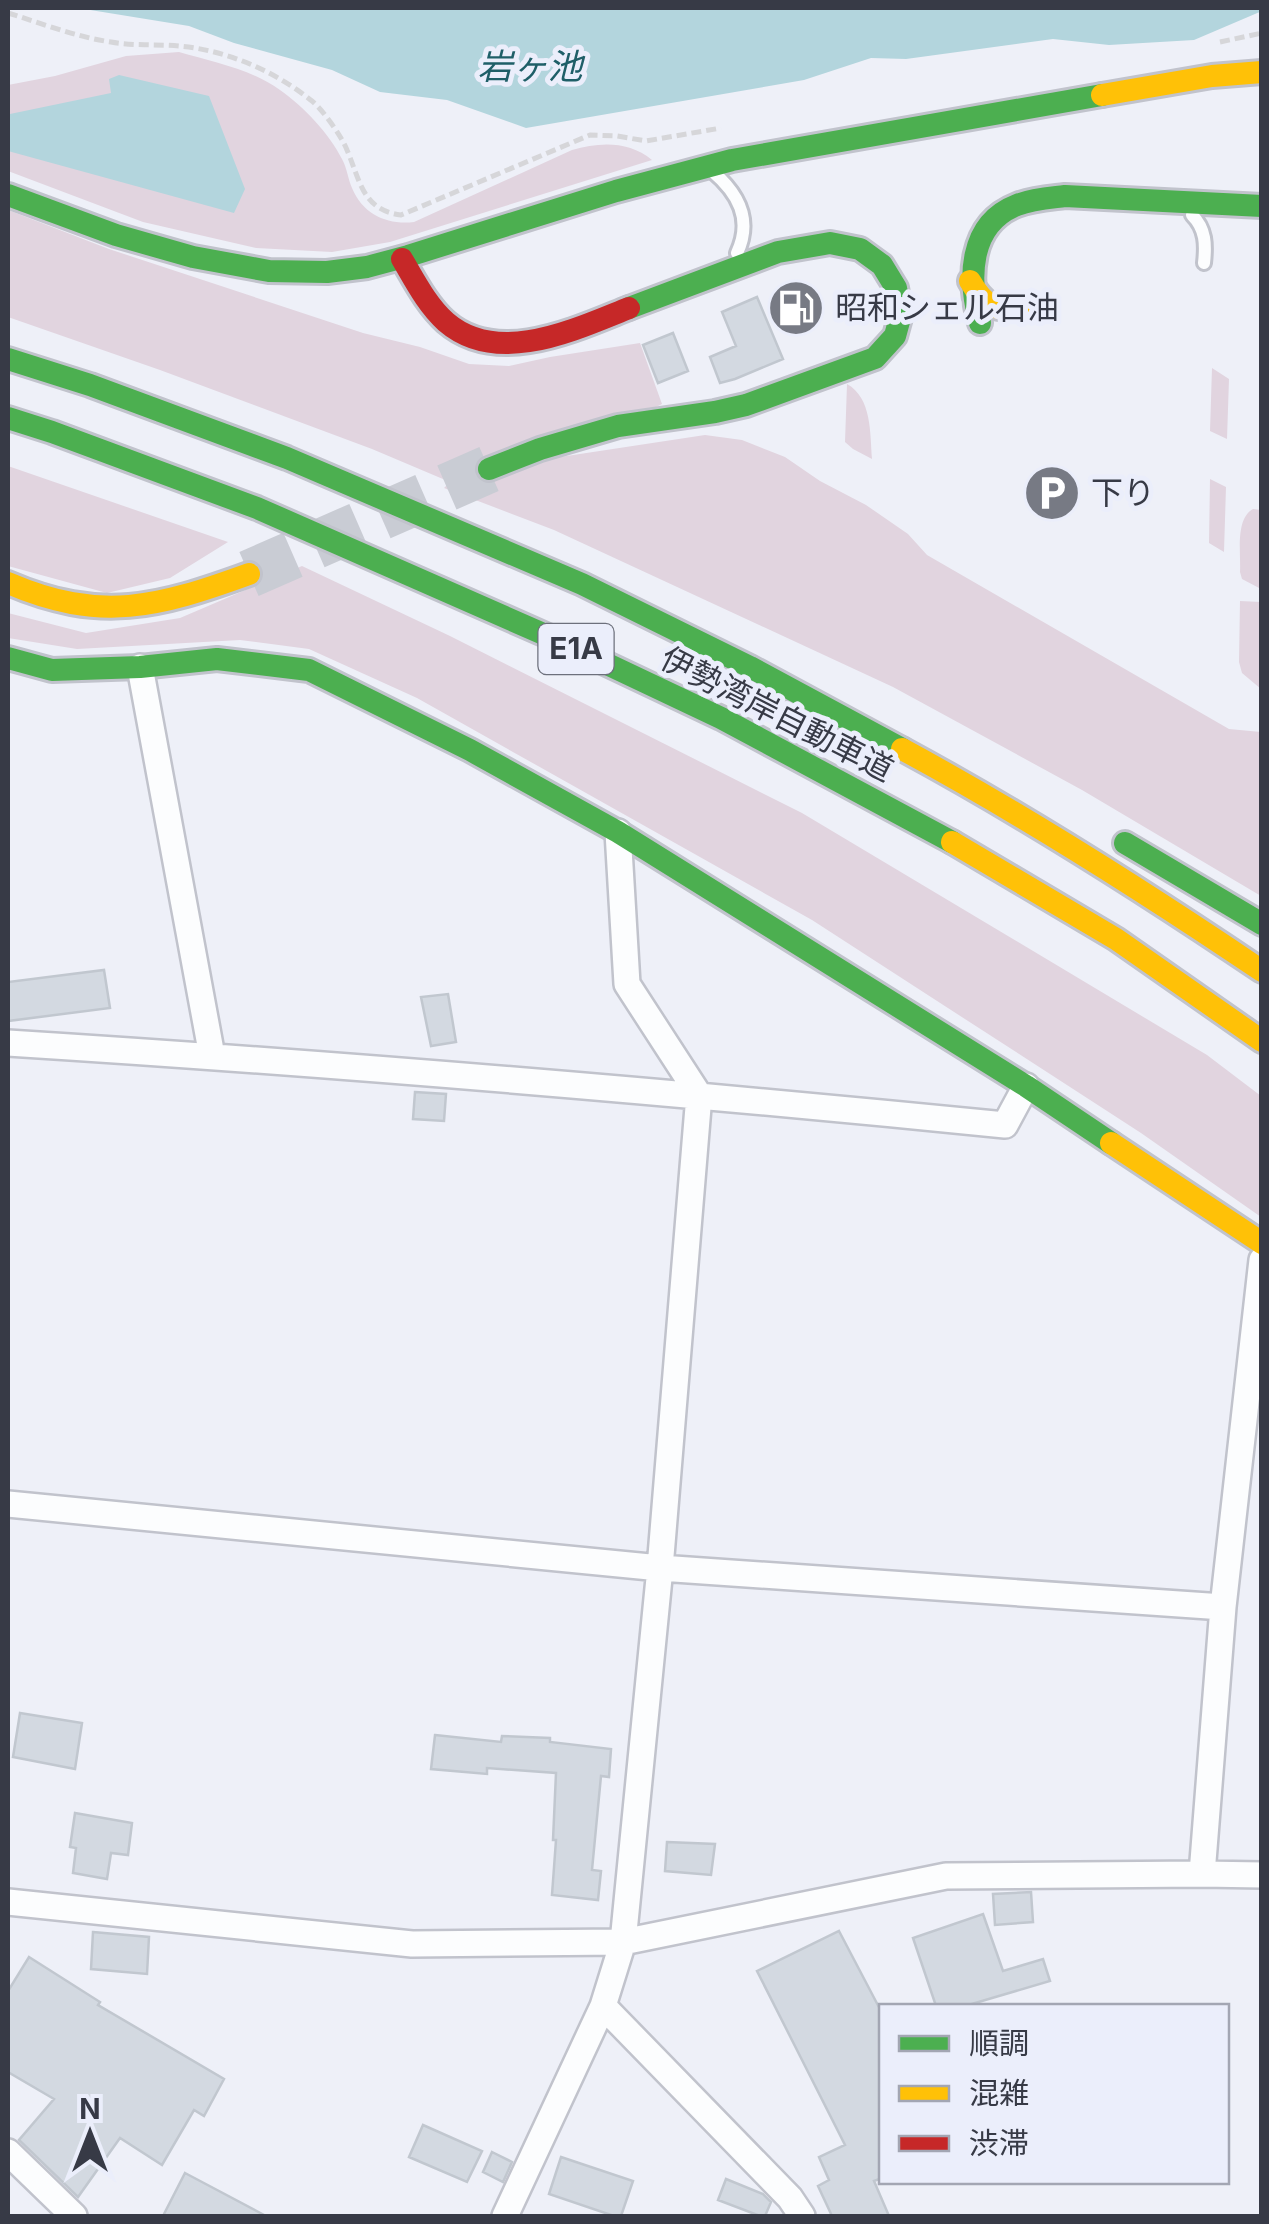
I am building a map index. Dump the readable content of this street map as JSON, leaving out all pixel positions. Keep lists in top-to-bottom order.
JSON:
{
  "streets": {
    "main road": ["E1A", "伊勢湾岸自動車道"]
  },
  "water": ["岩ヶ池"],
  "places": {
    "fuel station": ["昭和シェル石油"],
    "parking": ["下り"]
  },
  "legend": ["順調", "混雑", "渋滞"],
  "north": "top"
}
